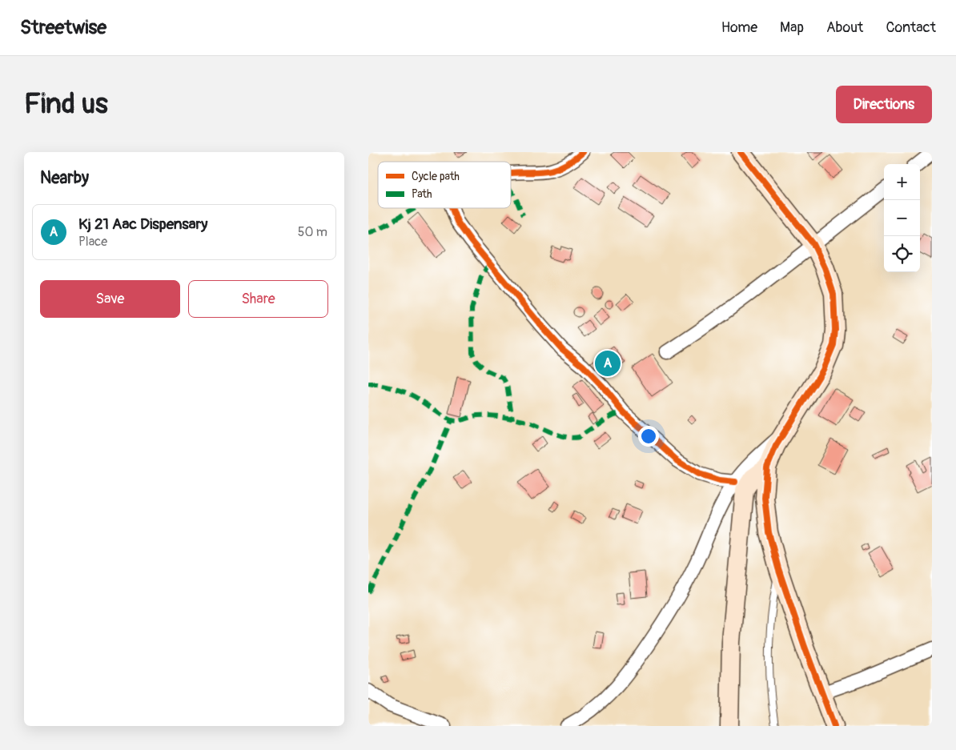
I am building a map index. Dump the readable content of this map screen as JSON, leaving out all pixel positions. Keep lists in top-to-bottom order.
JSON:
{
  "legend": ["Cycle path", "Path"],
  "page": {
    "header": "Streetwise",
    "nav": [
      "Home",
      "Map",
      "About",
      "Contact"
    ],
    "buttons": [
      "Directions",
      ["Save", "Share"]
    ],
    "title": "Find us",
    "heading": "Nearby",
    "map_buttons": ["+", "−"],
    "list": [
      {
        "mark": "A",
        "name": "Kj 21 Aac Dispensary",
        "note": "Place",
        "value": "50 m"
      }
    ],
    "pins": "A"
  }
}
